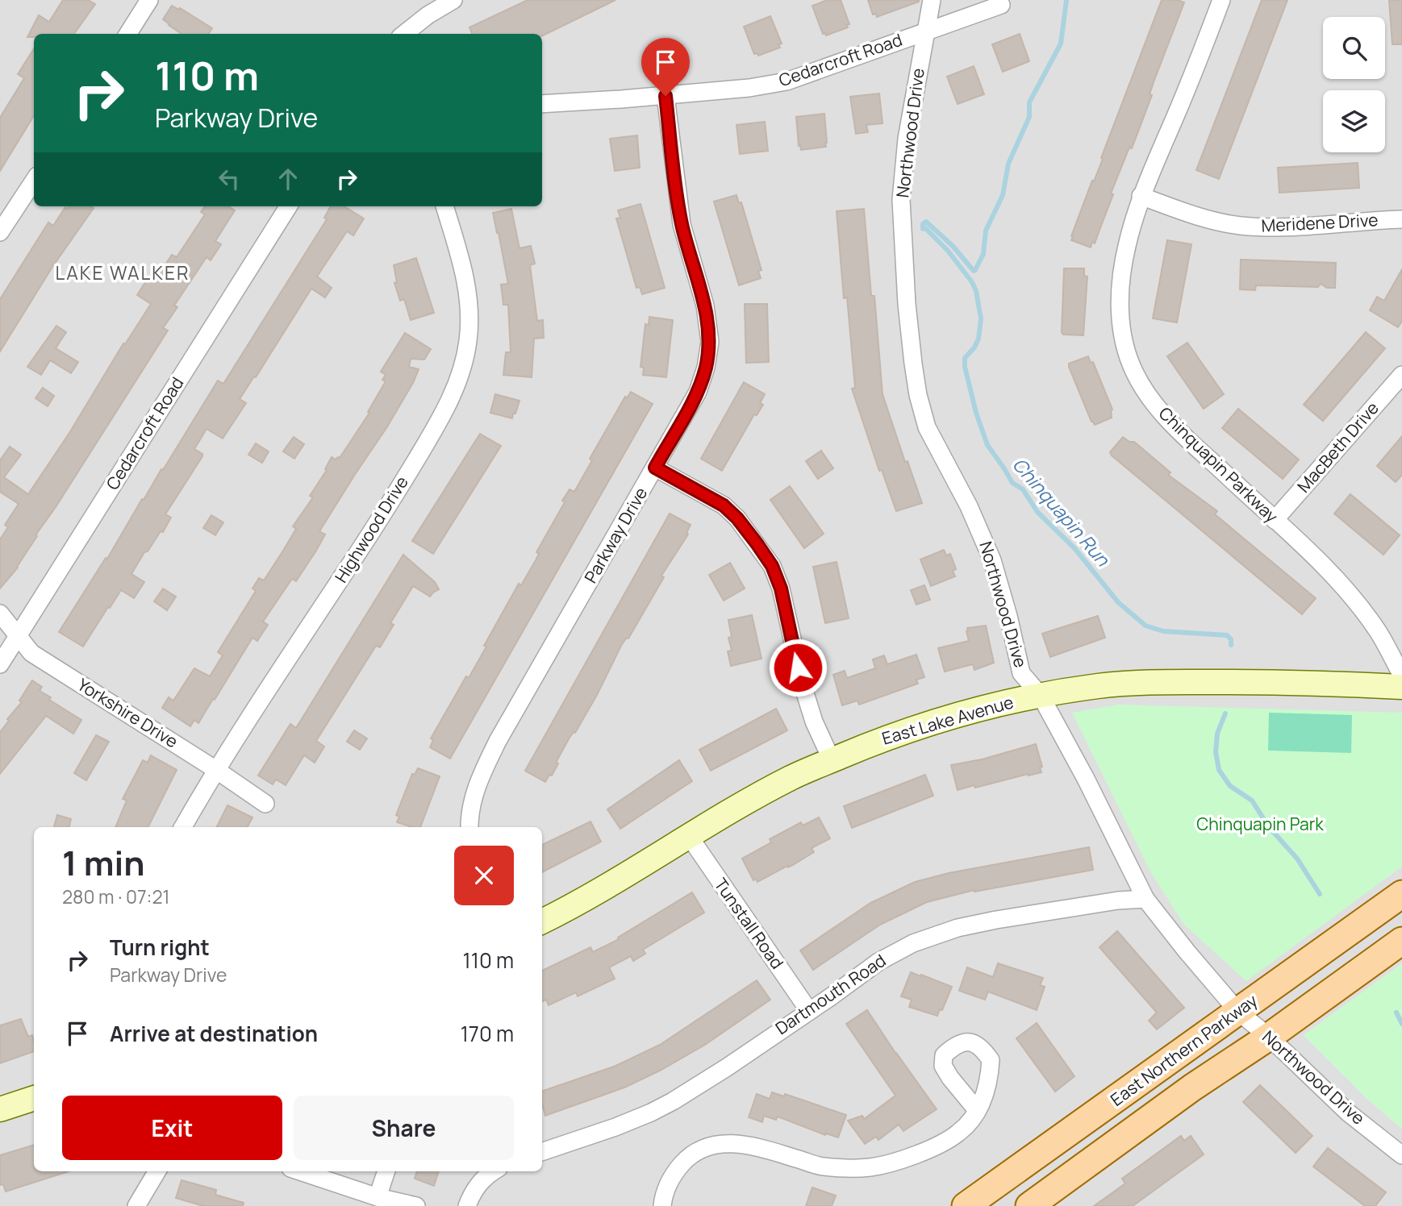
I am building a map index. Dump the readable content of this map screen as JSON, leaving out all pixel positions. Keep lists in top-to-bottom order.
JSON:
{
  "streets": {
    "main road": ["East Northern Parkway"],
    "street": [
      "Cedarcroft Road",
      "Northwood Drive",
      "Meridene Drive",
      "MacBeth Drive",
      "Chinquapin Parkway",
      "Highwood Drive",
      "Parkway Drive",
      "Yorkshire Drive",
      "East Lake Avenue",
      "Tunstall Road",
      "Dartmouth Road"
    ]
  },
  "crossings": [
    ["Cedarcroft Road", "Northwood Drive"],
    ["Cedarcroft Road", "Parkway Drive"],
    ["Cedarcroft Road", "Yorkshire Drive"],
    ["Northwood Drive", "East Lake Avenue"],
    ["Northwood Drive", "Dartmouth Road"],
    ["Northwood Drive", "East Northern Parkway"],
    ["Meridene Drive", "Chinquapin Parkway"],
    ["MacBeth Drive", "Chinquapin Parkway"],
    ["Highwood Drive", "Yorkshire Drive"],
    ["East Lake Avenue", "Tunstall Road"],
    ["Tunstall Road", "Dartmouth Road"]
  ],
  "districts": ["LAKE WALKER"],
  "water": ["Chinquapin Run"],
  "parks": ["Chinquapin Park"],
  "page": {
    "turn": ["110 m", "Parkway Drive"],
    "heading": ["1 min", "280 m · 07:21"],
    "list": [
      {
        "name": "Turn right",
        "note": "Parkway Drive",
        "value": "110 m"
      },
      {
        "name": "Arrive at destination",
        "value": "170 m"
      }
    ],
    "buttons": ["Exit", "Share"]
  }
}
